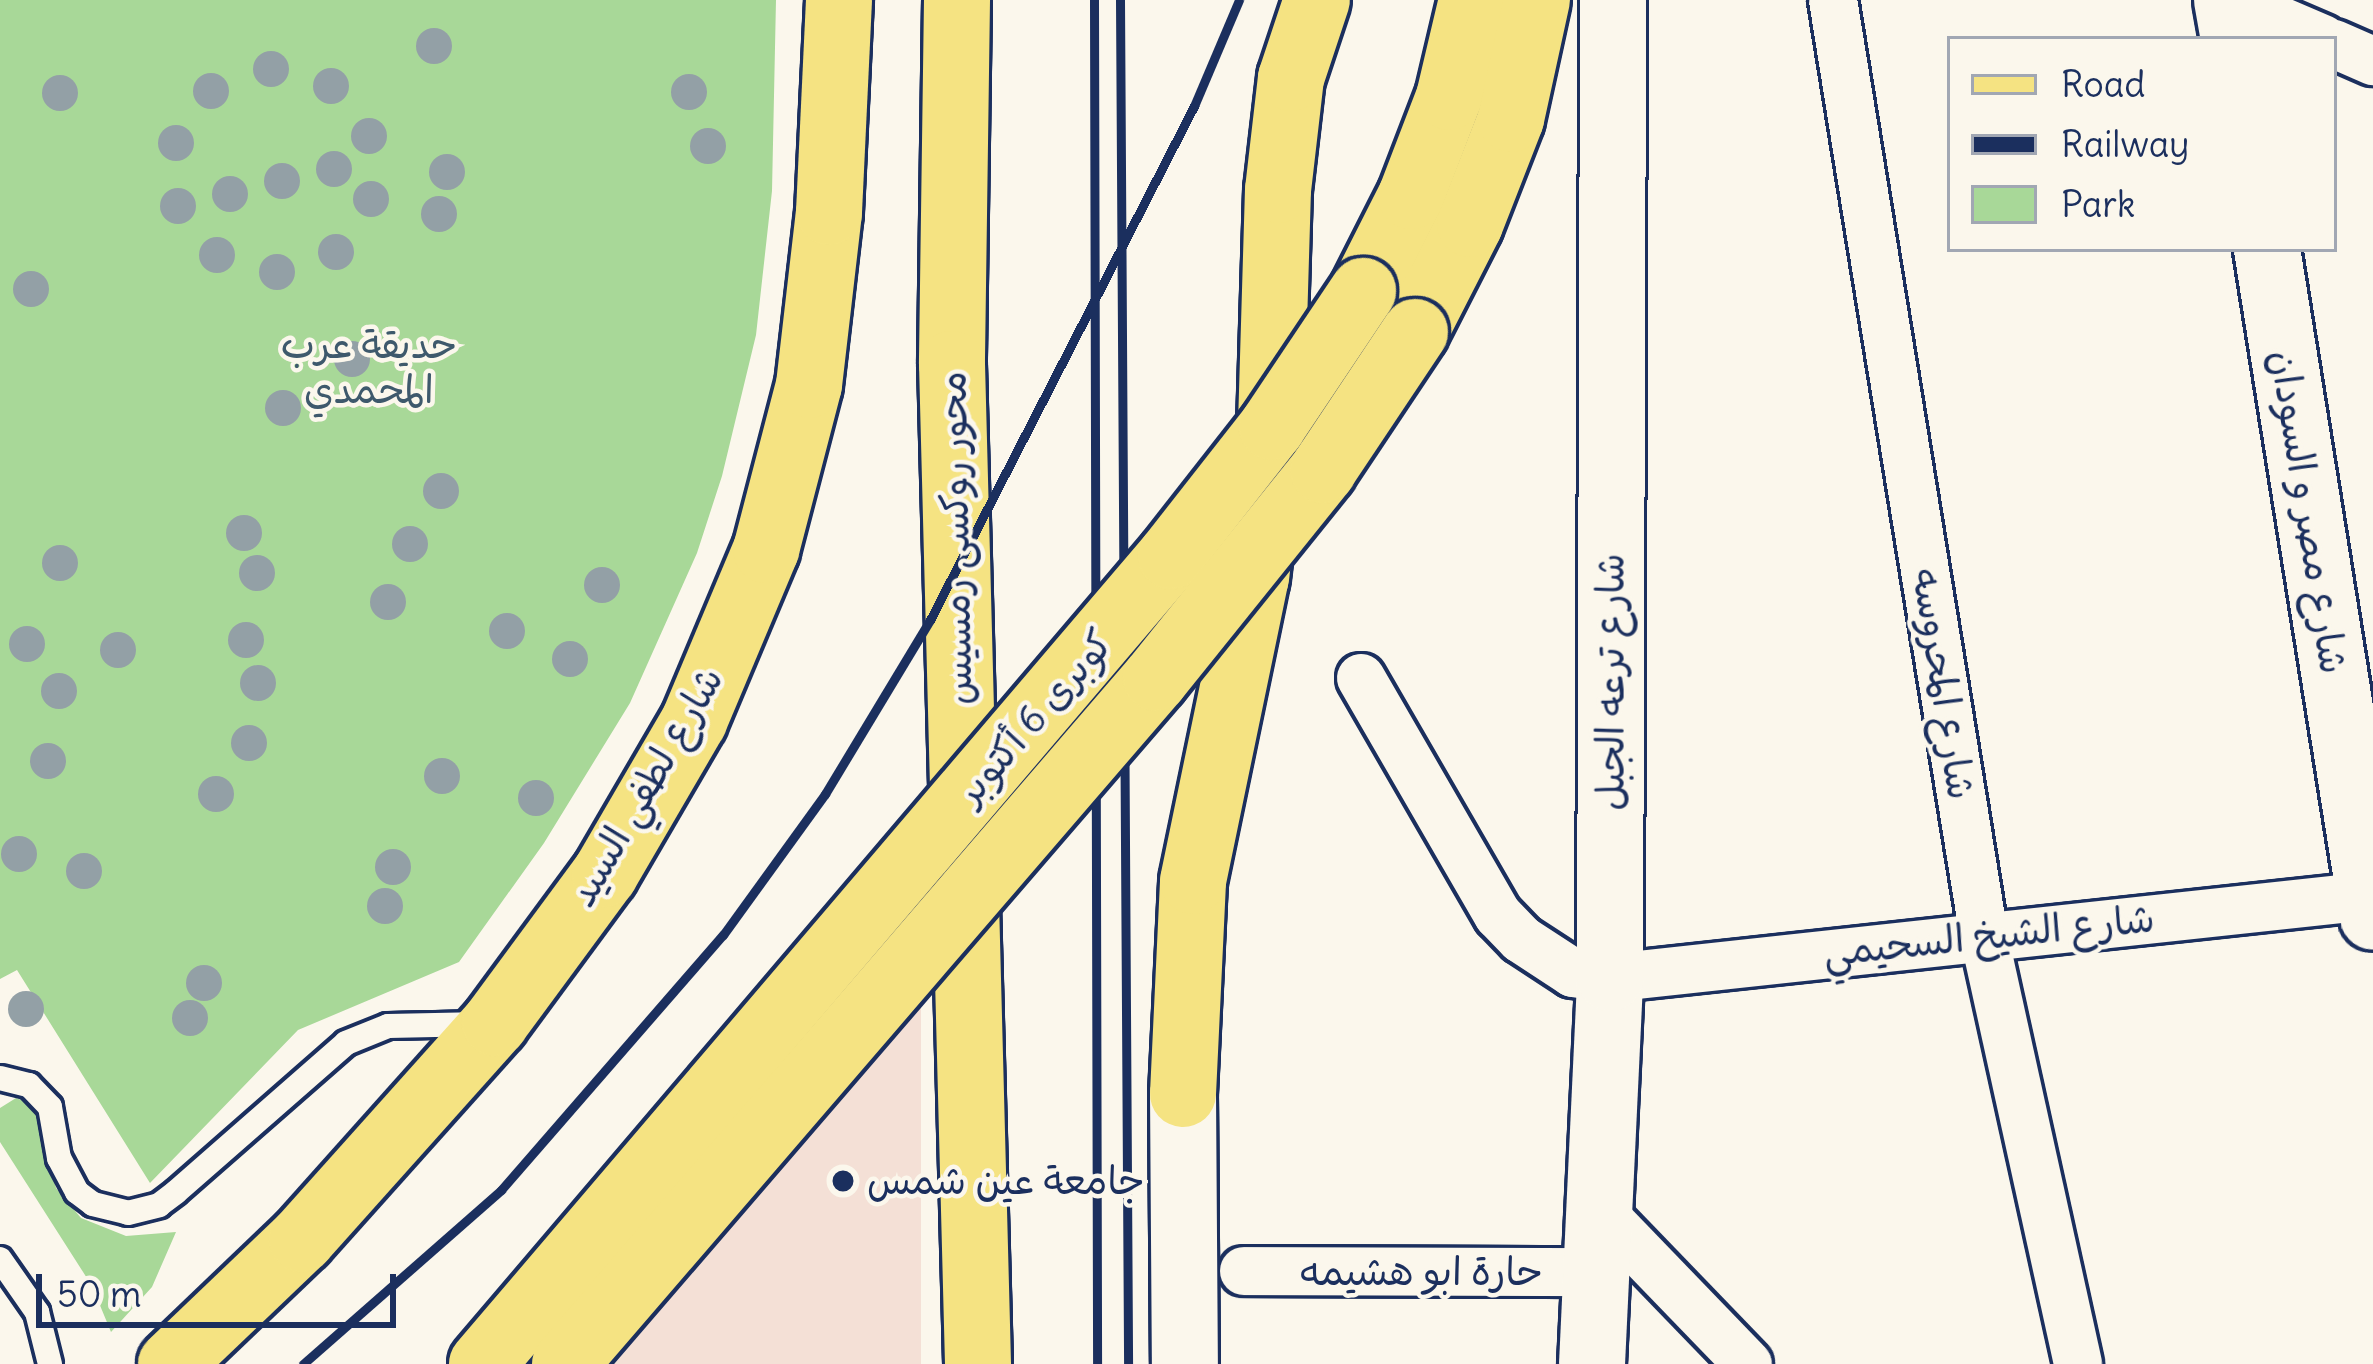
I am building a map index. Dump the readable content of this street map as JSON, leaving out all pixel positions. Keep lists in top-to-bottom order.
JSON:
{
  "streets": {
    "main road": [
      "شارع مصر و السودان",
      "محور روكسى رمسيس",
      "شارع ترعه الجبل",
      "كوبرى 6 أكتوبر",
      "شارع لطفي السيد"
    ],
    "street": ["شارع المحروسه", "شارع الشيخ السحيمي", "حارة ابو هشيمه"]
  },
  "crossings": [
    ["شارع مصر و السودان", "شارع الشيخ السحيمي"],
    ["شارع ترعه الجبل", "شارع الشيخ السحيمي"],
    ["شارع ترعه الجبل", "حارة ابو هشيمه"],
    ["شارع المحروسه", "شارع الشيخ السحيمي"]
  ],
  "parks": ["حديقة عرب المحمدي"],
  "places": ["جامعة عين شمس"],
  "legend": ["Road", "Railway", "Park"],
  "scale_bar": "50 m"
}
